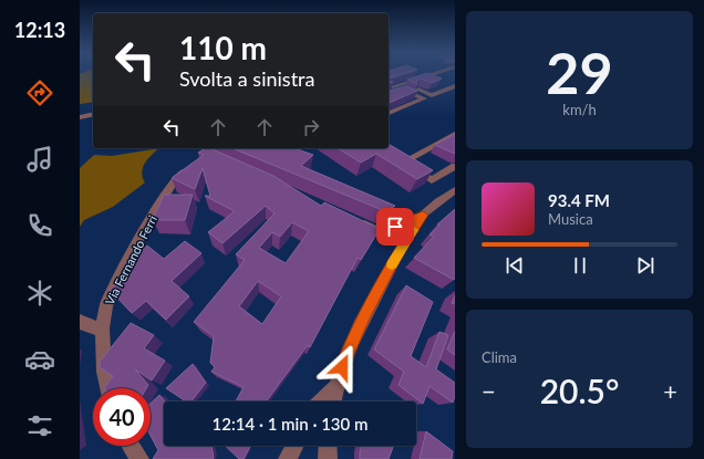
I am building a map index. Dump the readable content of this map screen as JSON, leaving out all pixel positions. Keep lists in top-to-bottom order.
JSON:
{
  "streets": {
    "street": ["Via Fernando Ferri"]
  },
  "page": {
    "tabs": "12:13",
    "tile": [
      ["29", "km/h"],
      "Clima"
    ],
    "turn": ["110 m", "Svolta a sinistra"],
    "song": ["93.4 FM", "Musica"],
    "heat": ["−", "20.5°", "+"],
    "limit": "40",
    "trip": "12:14 · 1 min · 130 m"
  }
}
